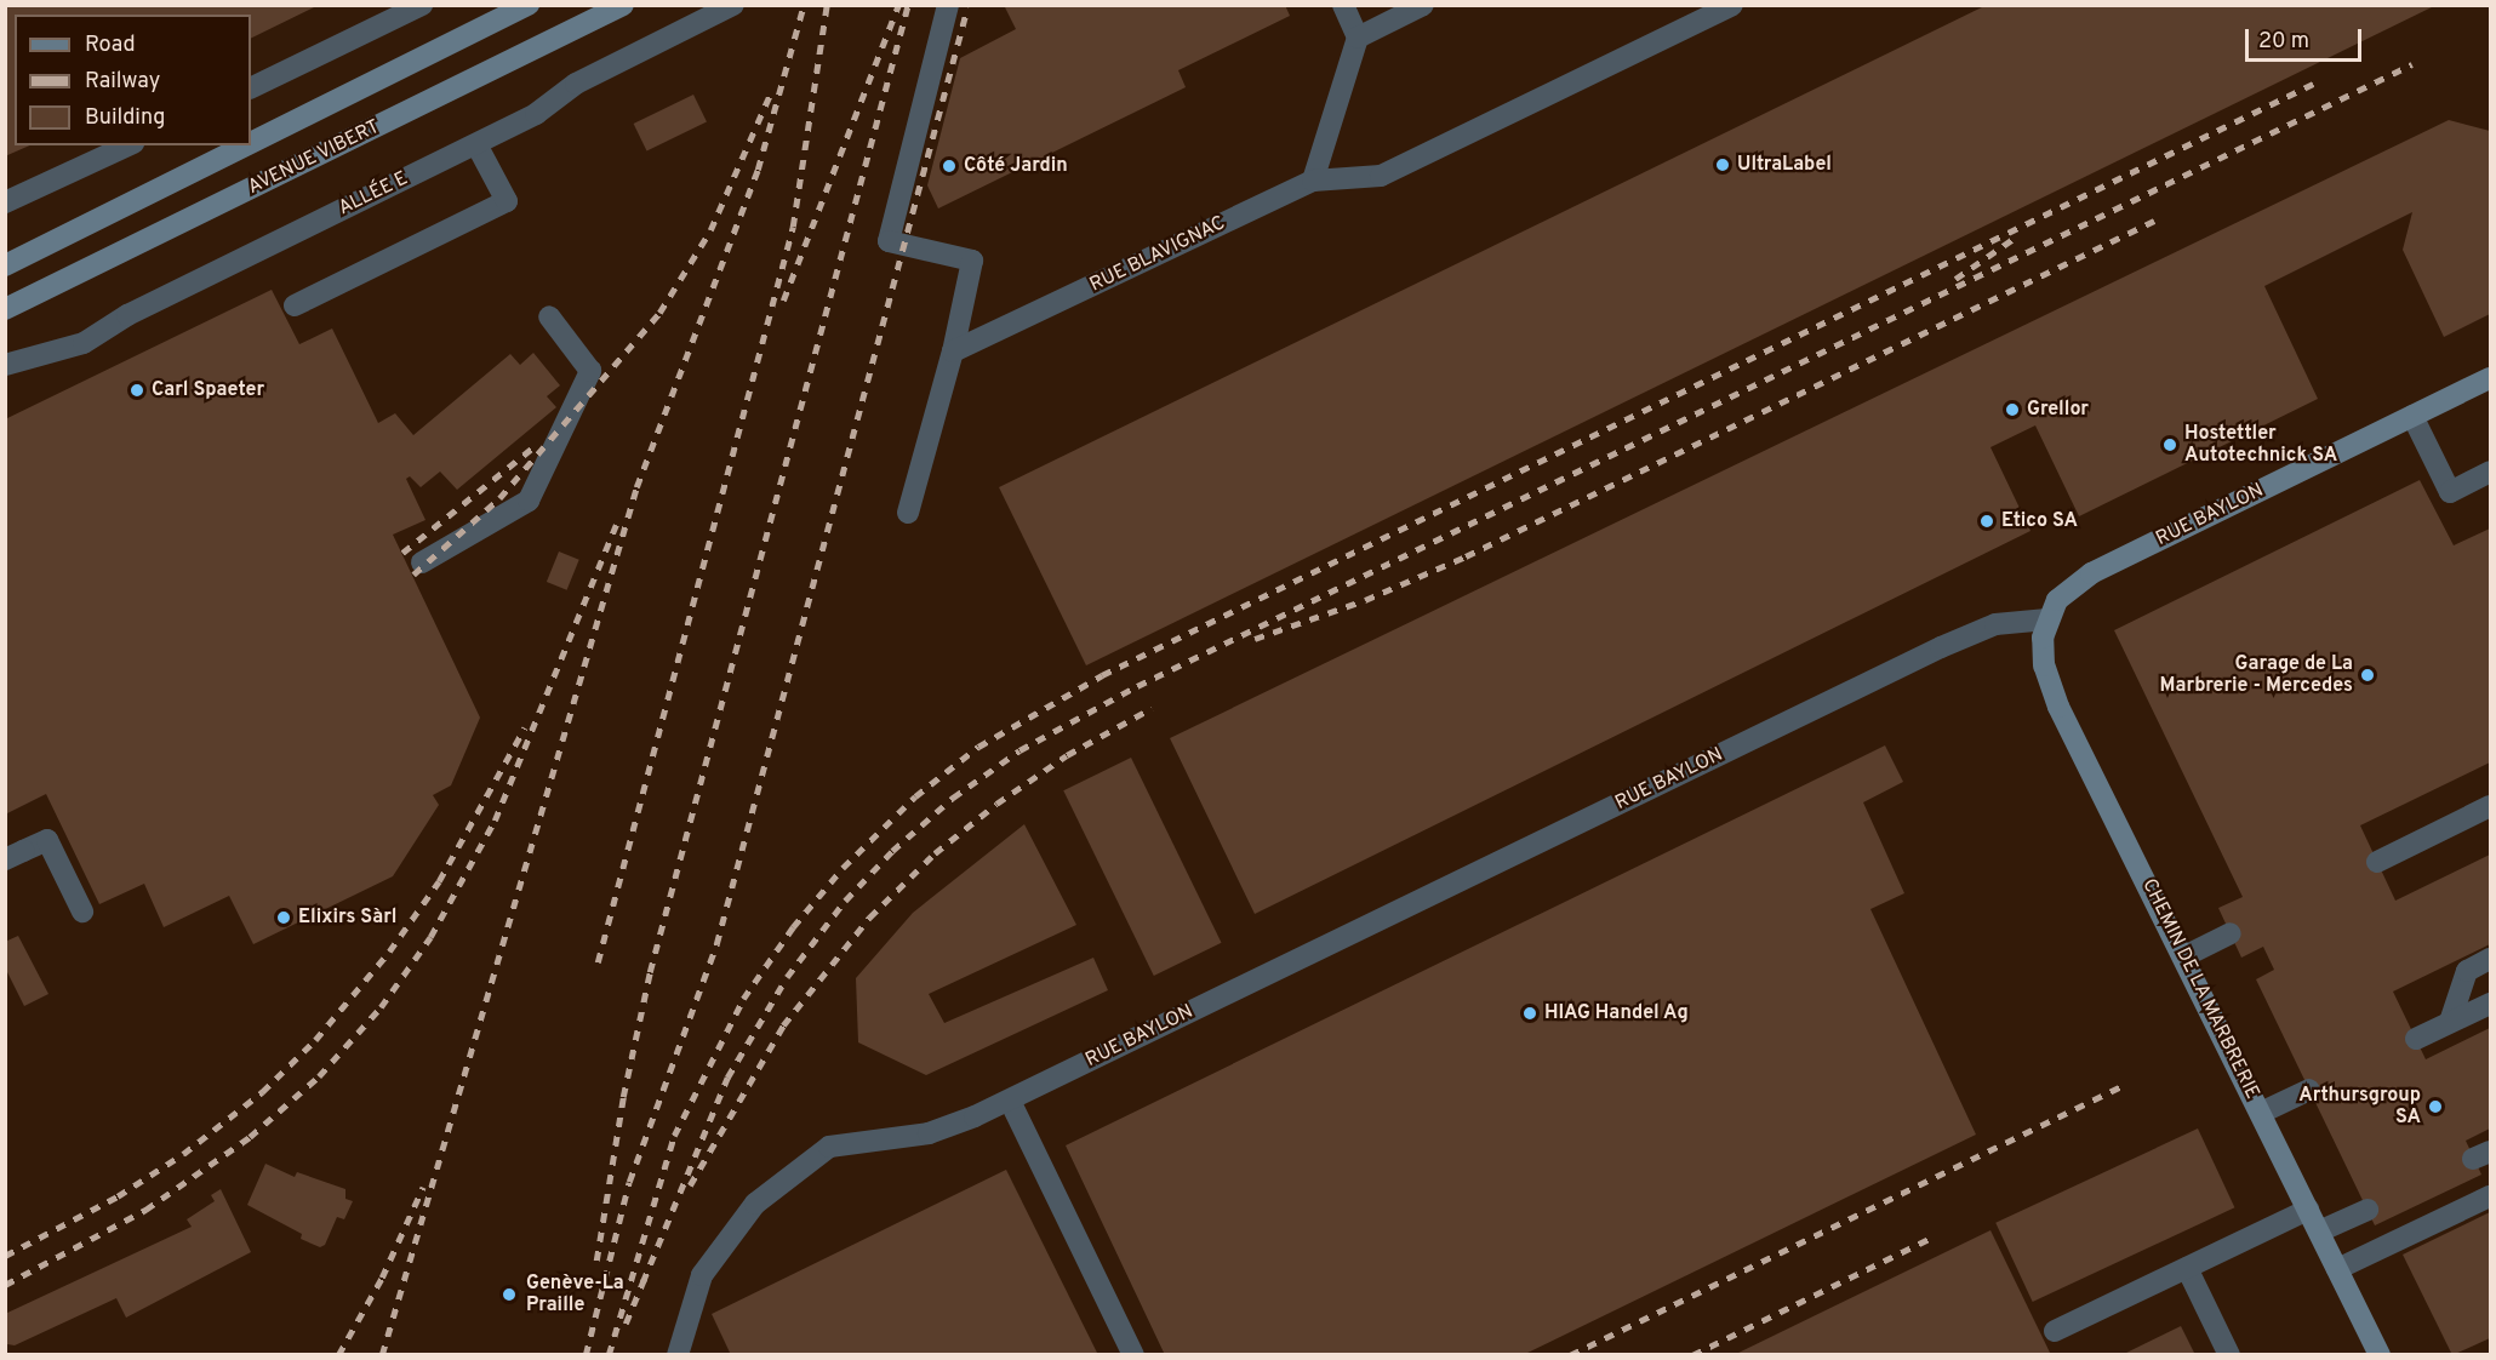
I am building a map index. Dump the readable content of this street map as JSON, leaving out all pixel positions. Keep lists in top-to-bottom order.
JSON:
{
  "streets": {
    "main road": ["AVENUE VIBERT", "RUE BAYLON", "CHEMIN DE LA MARBRERIE"],
    "street": ["ALLÉE E", "RUE BLAVIGNAC"]
  },
  "crossings": [
    ["RUE BAYLON", "CHEMIN DE LA MARBRERIE"]
  ],
  "places": [
    "UltraLabel",
    "Côté Jardin",
    "Carl Spaeter",
    "Grellor",
    "Hostettler Autotechnick SA",
    "Etico SA",
    "Garage de La Marbrerie - Mercedes",
    "Elixirs Sàrl",
    "HIAG Handel Ag",
    "Arthursgroup SA",
    "Genève-La Praille"
  ],
  "legend": ["Road", "Railway", "Building"],
  "scale_bar": "20 m"
}
